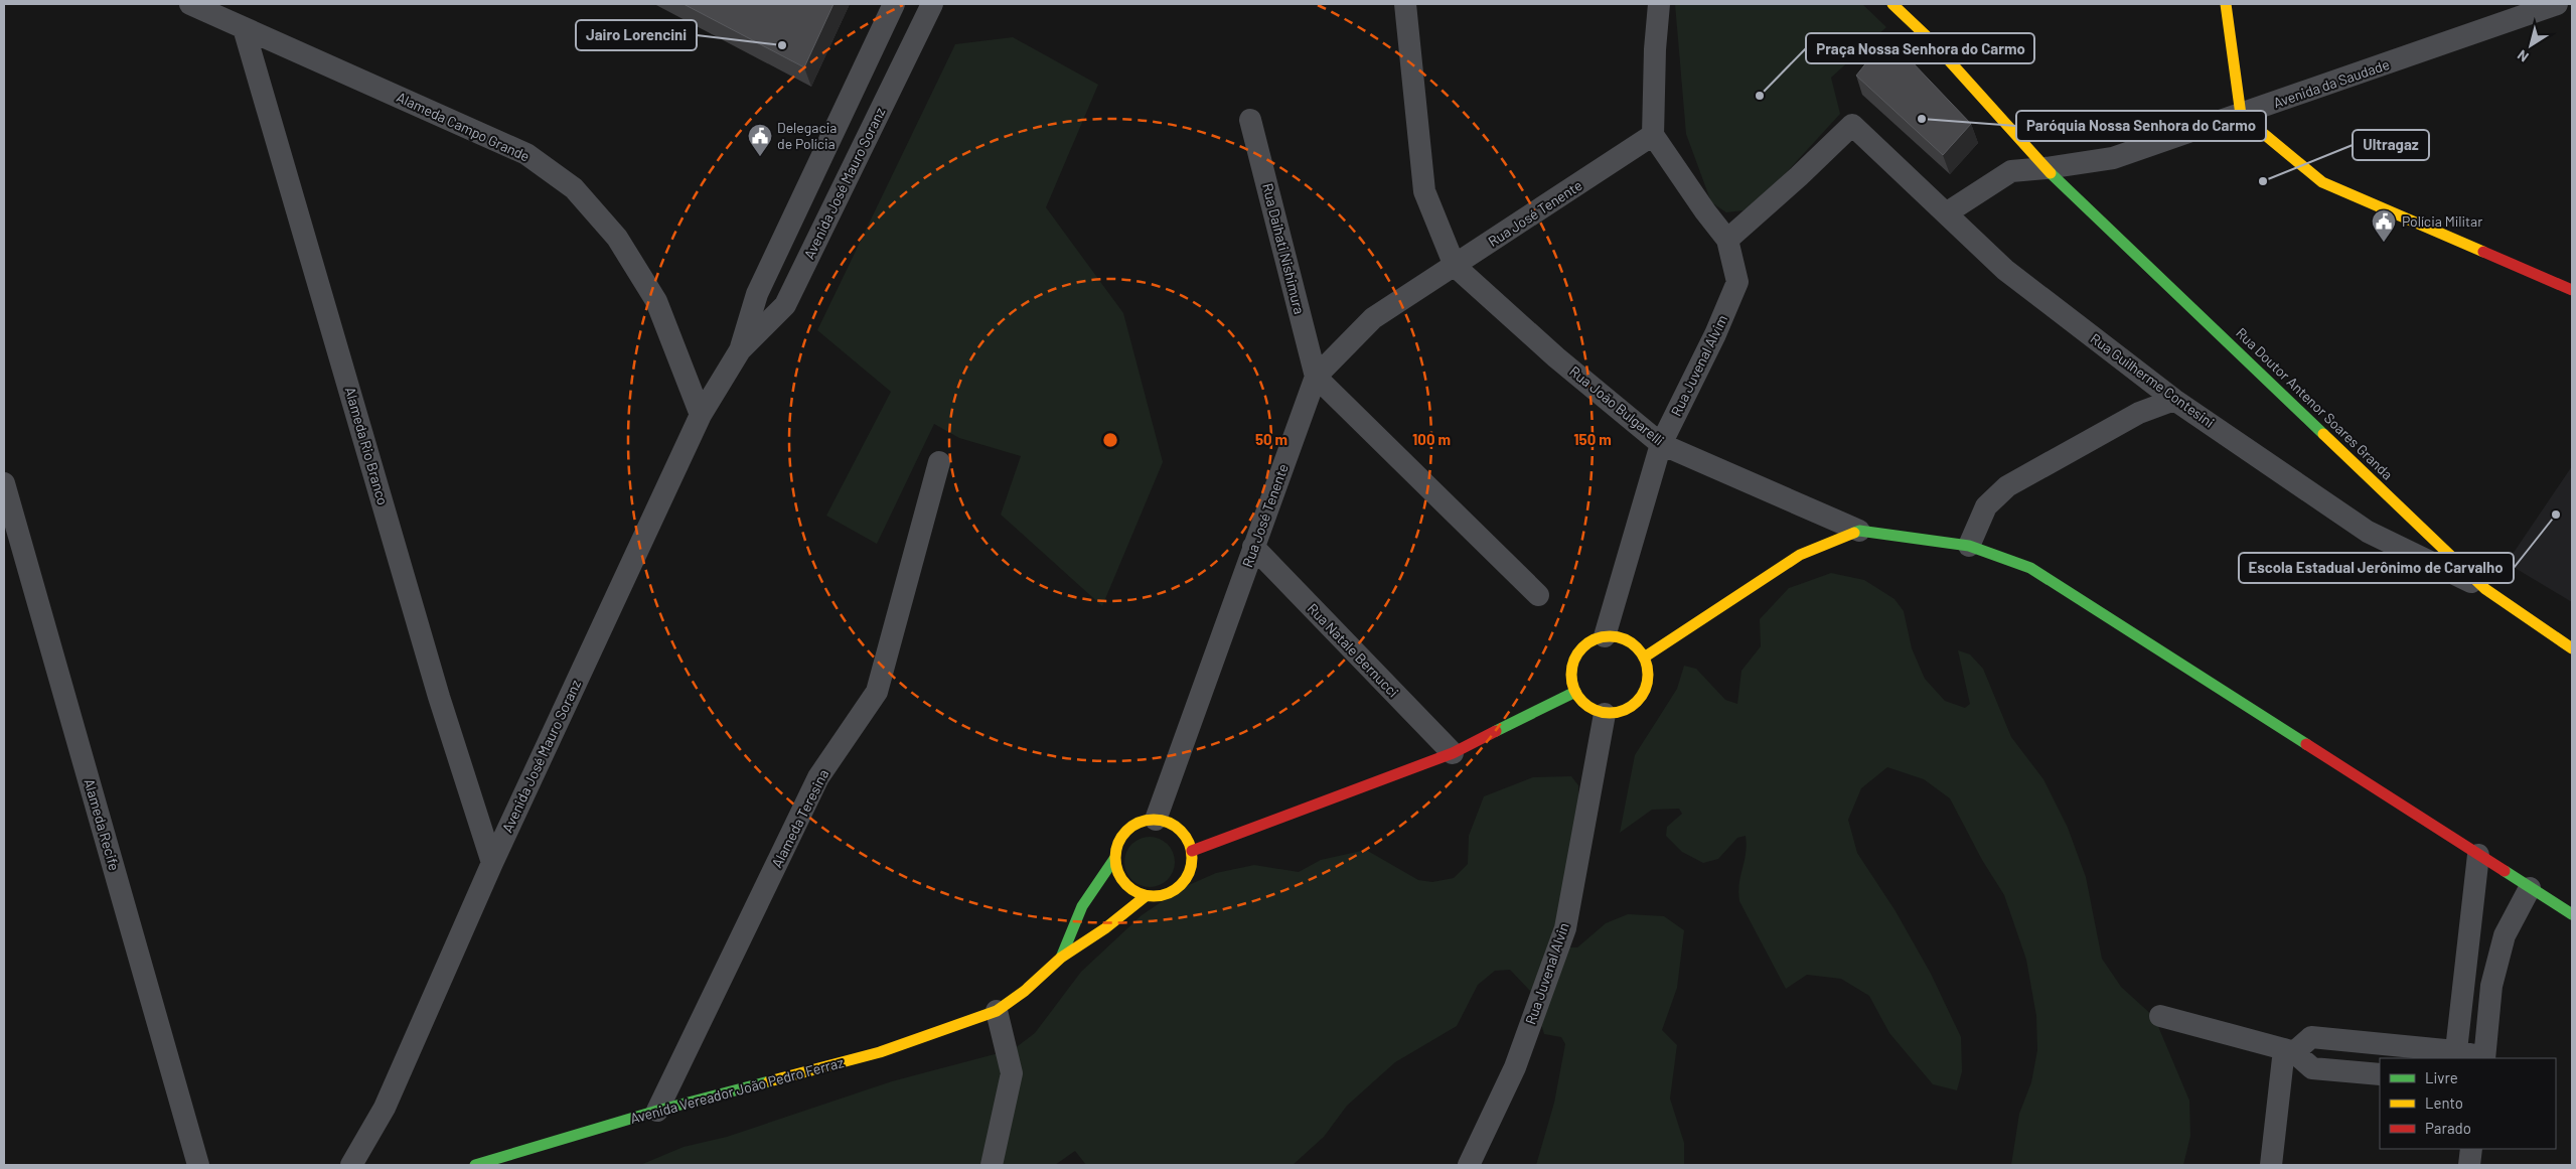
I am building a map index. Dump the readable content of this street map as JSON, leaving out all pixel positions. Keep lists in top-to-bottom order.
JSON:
{
  "streets": {
    "main road": ["Rua Doutor Antenor Soares Granda", "Avenida Vereador João Pedro Ferraz"],
    "street": [
      "Avenida da Saudade",
      "Alameda Campo Grande",
      "Avenida José Mauro Soranz",
      "Rua José Tenente",
      "Rua Daihati Nishimura",
      "Rua Juvenal Alvim",
      "Rua Guilherme Contesini",
      "Rua João Bulgarelli",
      "Alameda Rio Branco",
      "Rua Natale Bernucci",
      "Alameda Teresina",
      "Alameda Recife",
      "Rua Juvenal Alvin"
    ]
  },
  "crossings": [
    ["Avenida da Saudade", "Rua Guilherme Contesini"],
    ["Avenida da Saudade", "Rua Doutor Antenor Soares Granda"],
    ["Alameda Campo Grande", "Avenida José Mauro Soranz"],
    ["Alameda Campo Grande", "Alameda Rio Branco"],
    ["Avenida José Mauro Soranz", "Alameda Rio Branco"],
    ["Rua José Tenente", "Rua Daihati Nishimura"],
    ["Rua José Tenente", "Rua João Bulgarelli"],
    ["Rua José Tenente", "Rua Natale Bernucci"],
    ["Rua José Tenente", "Avenida Vereador João Pedro Ferraz"],
    ["Rua Juvenal Alvim", "Rua Guilherme Contesini"],
    ["Rua Juvenal Alvim", "Rua João Bulgarelli"],
    ["Rua Juvenal Alvim", "Rua Juvenal Alvin"],
    ["Rua Guilherme Contesini", "Rua Doutor Antenor Soares Granda"],
    ["Alameda Teresina", "Avenida Vereador João Pedro Ferraz"]
  ],
  "places": {
    "other": [
      "Jairo Lorencini",
      "Praça Nossa Senhora do Carmo",
      "Paróquia Nossa Senhora do Carmo",
      "Ultragaz",
      "Escola Estadual Jerônimo de Carvalho"
    ],
    "public building": ["Delegacia de Polícia", "Polícia Militar"]
  },
  "legend": ["Livre", "Lento", "Parado"],
  "north": "bottom left",
  "rings": ["50 m", "100 m", "150 m"]
}
